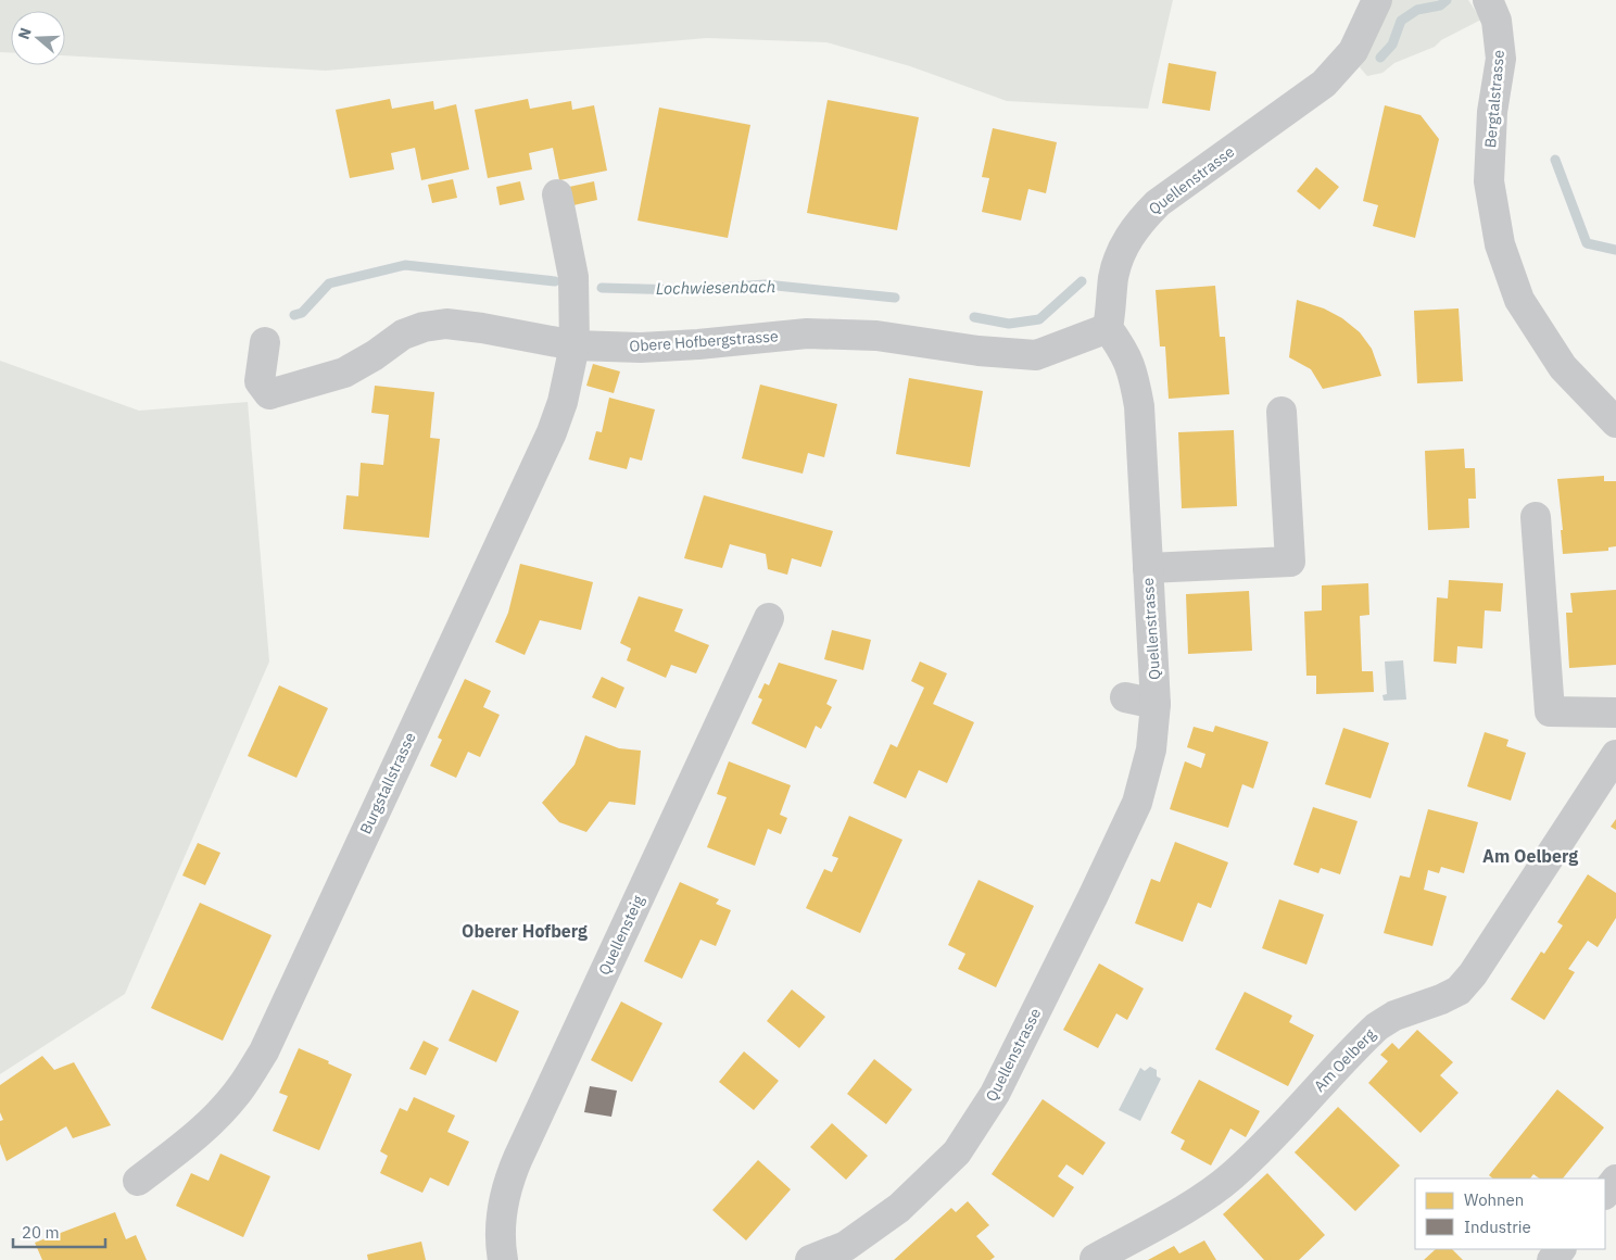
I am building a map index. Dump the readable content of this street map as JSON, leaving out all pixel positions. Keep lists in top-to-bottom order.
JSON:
{
  "streets": {
    "street": [
      "Bergtalstrasse",
      "Quellenstrasse",
      "Obere Hofbergstrasse",
      "Burgstallstrasse",
      "Quellensteig",
      "Am Oelberg"
    ]
  },
  "crossings": [
    ["Quellenstrasse", "Obere Hofbergstrasse"],
    ["Obere Hofbergstrasse", "Burgstallstrasse"]
  ],
  "districts": ["Am Oelberg", "Oberer Hofberg"],
  "water": ["Lochwiesenbach"],
  "legend": ["Wohnen", "Industrie"],
  "scale_bar": "20 m",
  "north": "left"
}
